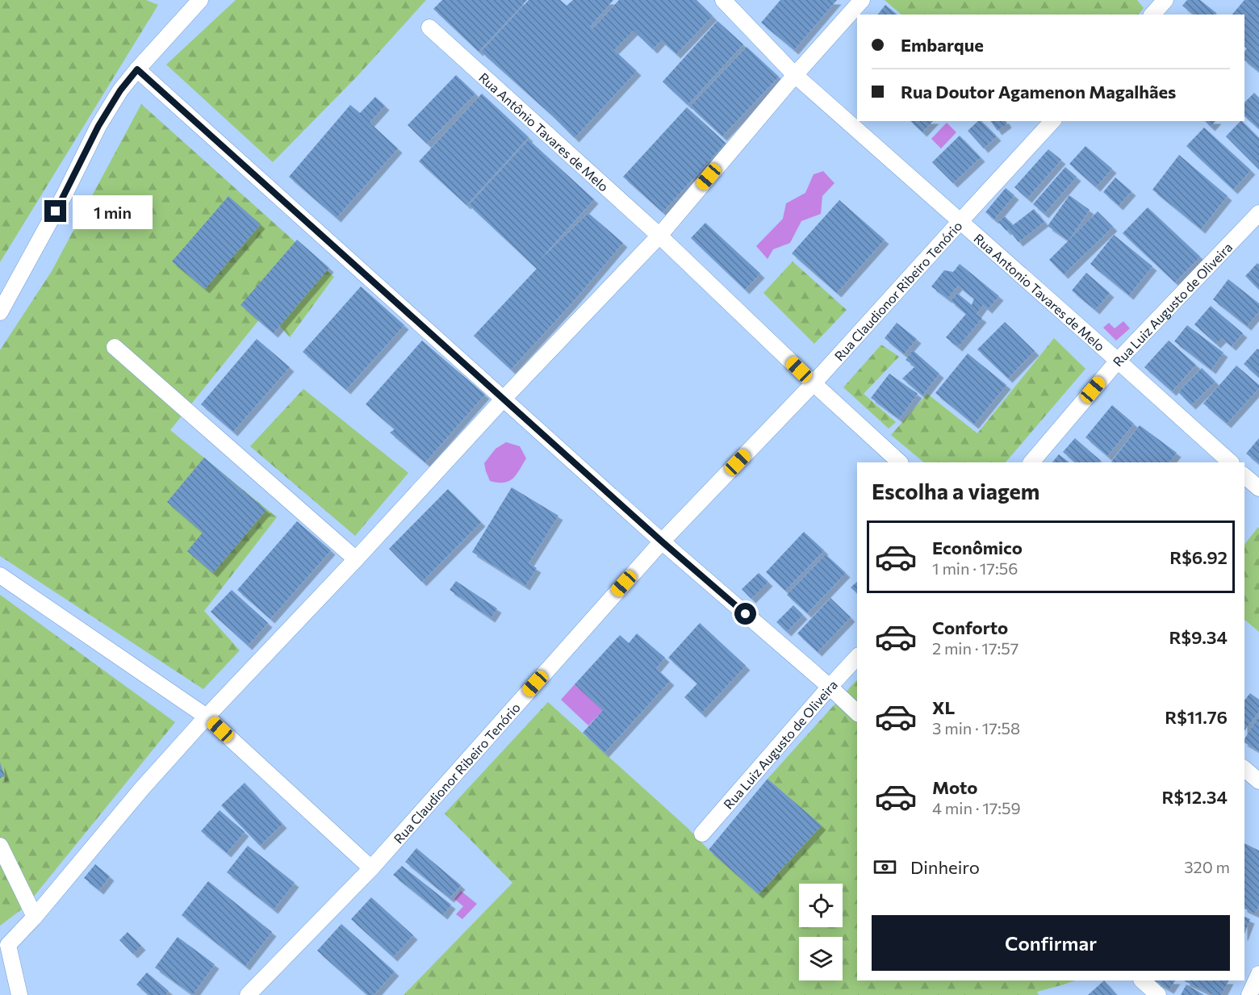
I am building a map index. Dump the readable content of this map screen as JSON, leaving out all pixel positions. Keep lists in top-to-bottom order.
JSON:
{
  "streets": {
    "street": [
      "Rua Antônio Tavares de Melo",
      "Rua Claudionor Ribeiro Tenório",
      "Rua Antonio Tavares de Melo",
      "Rua Luiz Augusto de Oliveira"
    ]
  },
  "crossings": [
    ["Rua Antônio Tavares de Melo", "Rua Claudionor Ribeiro Tenório"],
    ["Rua Claudionor Ribeiro Tenório", "Rua Antonio Tavares de Melo"],
    ["Rua Antonio Tavares de Melo", "Rua Luiz Augusto de Oliveira"]
  ],
  "page": {
    "banner": ["Embarque", "Rua Doutor Agamenon Magalhães"],
    "bubble": "1 min",
    "heading": "Escolha a viagem",
    "list": [
      {
        "name": "Econômico",
        "note": "1 min · 17:56",
        "value": "R$6.92"
      },
      {
        "name": "Conforto",
        "note": "2 min · 17:57",
        "value": "R$9.34"
      },
      {
        "name": "XL",
        "note": "3 min · 17:58",
        "value": "R$11.76"
      },
      {
        "name": "Moto",
        "note": "4 min · 17:59",
        "value": "R$12.34"
      }
    ],
    "pay": ["Dinheiro", "320 m"],
    "buttons": "Confirmar"
  }
}
